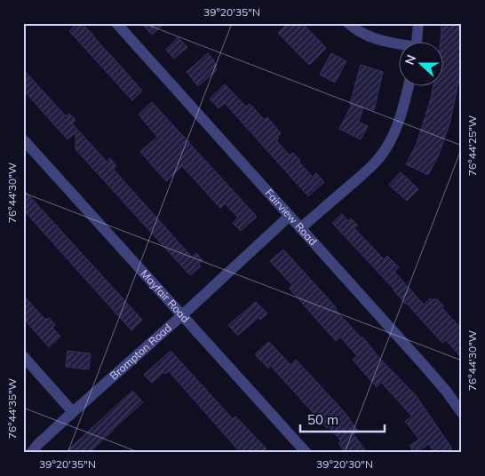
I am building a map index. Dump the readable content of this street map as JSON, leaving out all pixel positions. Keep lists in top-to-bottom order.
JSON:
{
  "streets": {
    "street": ["Fairview Road", "Mayfair Road", "Brompton Road"]
  },
  "crossings": [
    ["Fairview Road", "Brompton Road"],
    ["Mayfair Road", "Brompton Road"]
  ],
  "scale_bar": "50 m",
  "north": "left",
  "coordinates": [
    "39°20'35\"N",
    "76°44'25\"W",
    "76°44'30\"W",
    "76°44'35\"W",
    "39°20'30\"N"
  ]
}
